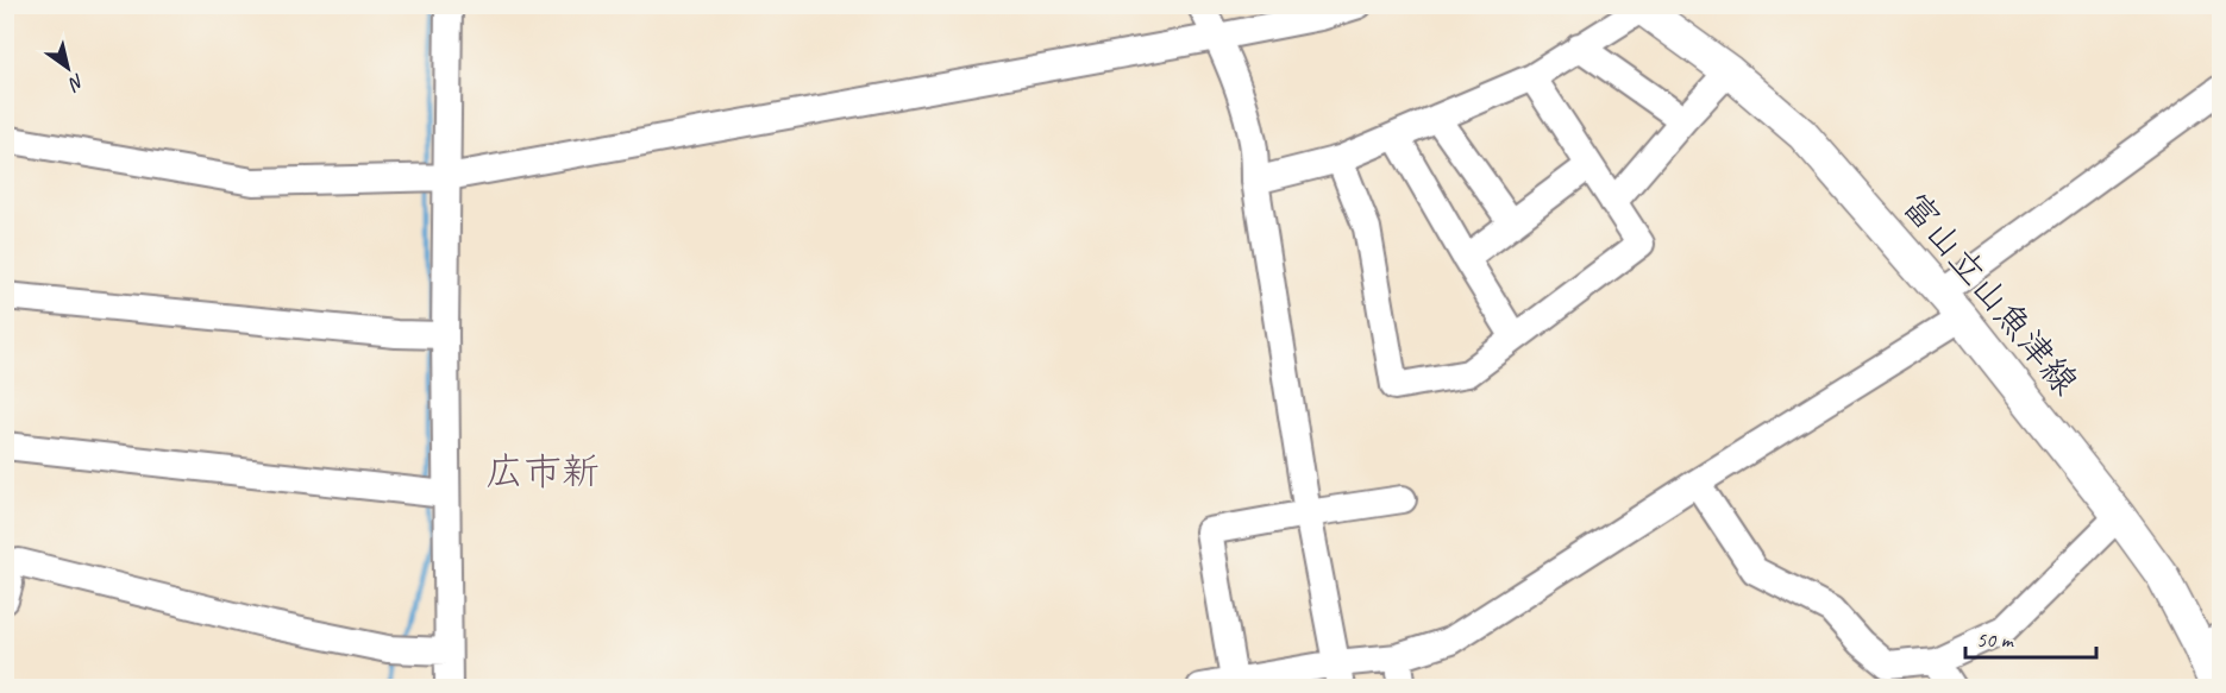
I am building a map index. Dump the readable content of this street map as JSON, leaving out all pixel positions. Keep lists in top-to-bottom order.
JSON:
{
  "streets": {
    "main road": ["富山立山魚津線"]
  },
  "districts": ["広市新"],
  "scale_bar": "50 m",
  "north": "bottom right"
}
